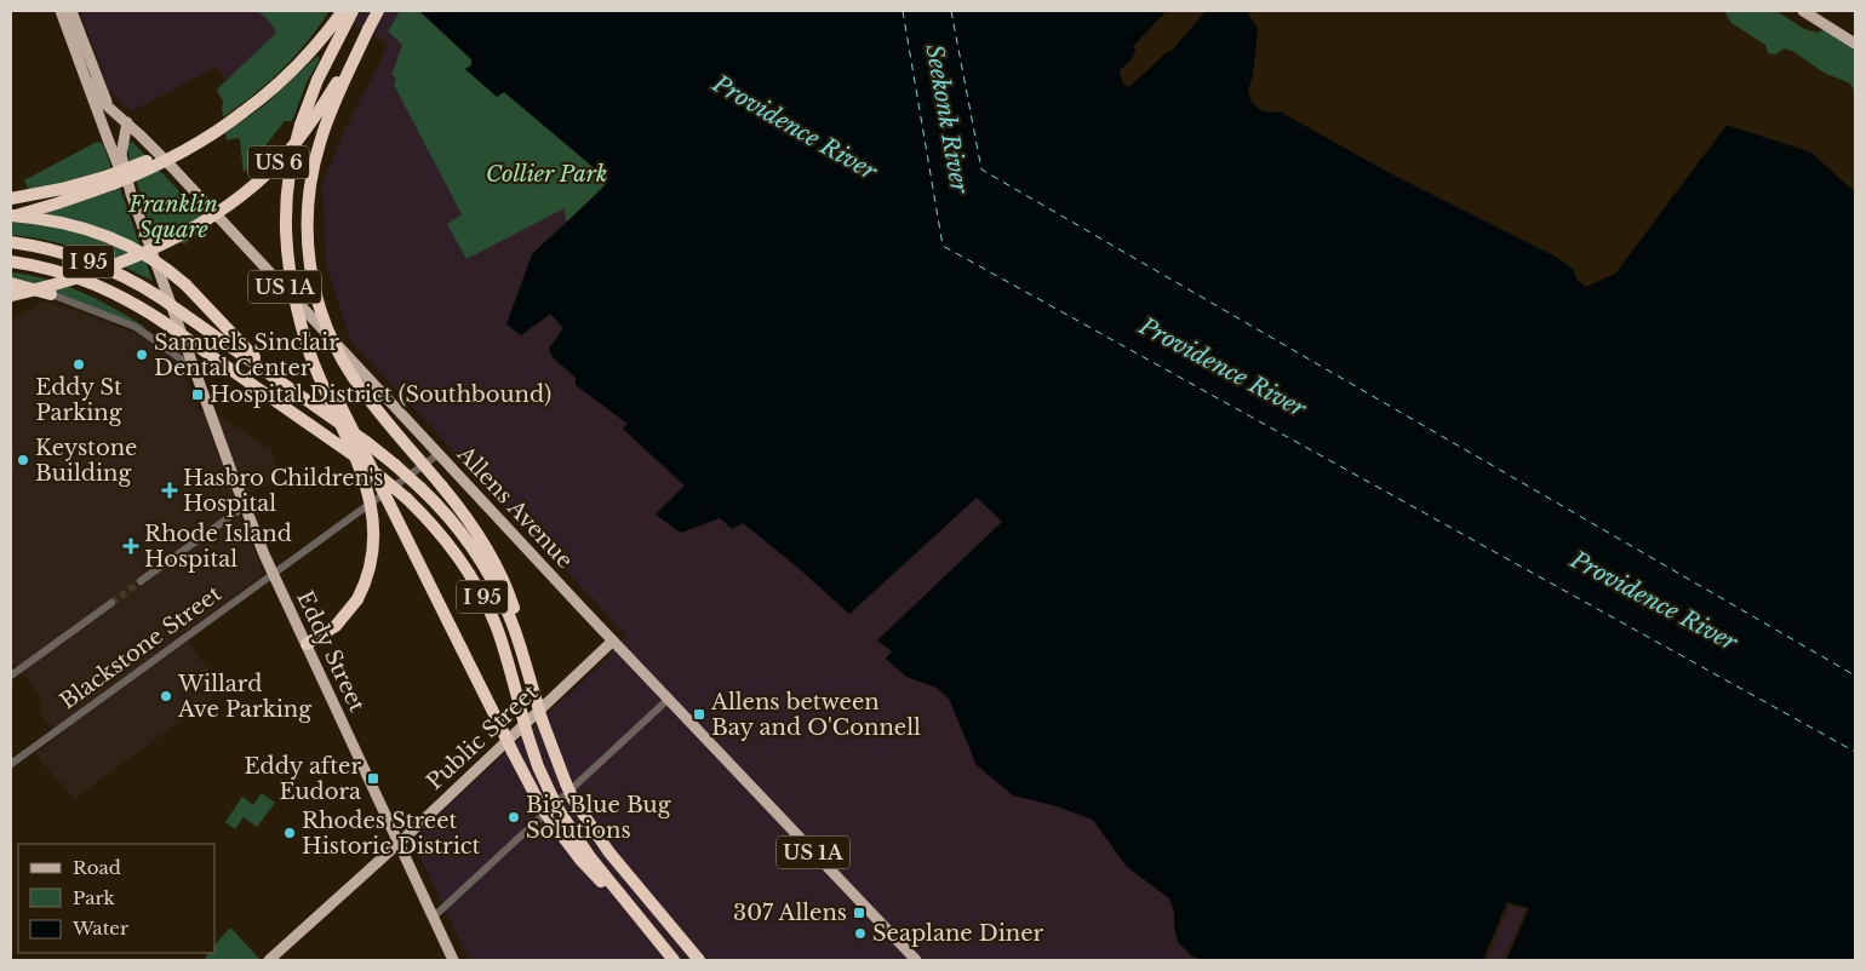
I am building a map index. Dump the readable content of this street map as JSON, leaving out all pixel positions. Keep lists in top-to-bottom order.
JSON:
{
  "streets": {
    "highway": ["US 6", "I 95"],
    "main road": [
      "US 1A",
      "Allens Avenue",
      "Eddy Street",
      "Public Street"
    ],
    "street": ["Blackstone Street"]
  },
  "crossings": [
    ["US 1A", "Allens Avenue"],
    ["Allens Avenue", "Blackstone Street"],
    ["Allens Avenue", "Eddy Street"],
    ["Allens Avenue", "Public Street"],
    ["Blackstone Street", "Eddy Street"],
    ["Eddy Street", "Public Street"]
  ],
  "water": ["Seekonk River", "Providence River"],
  "parks": ["Collier Park", "Franklin Square"],
  "places": {
    "other": [
      "Samuels Sinclair Dental Center",
      "Eddy St Parking",
      "Keystone Building",
      "Willard Ave Parking",
      "Big Blue Bug Solutions",
      "Rhodes Street Historic District",
      "Seaplane Diner"
    ],
    "transit": [
      "Hospital District (Southbound)",
      "Allens between Bay and O'Connell",
      "Eddy after Eudora",
      "307 Allens"
    ],
    "health": ["Hasbro Children's Hospital", "Rhode Island Hospital"]
  },
  "legend": ["Road", "Park", "Water"]
}
